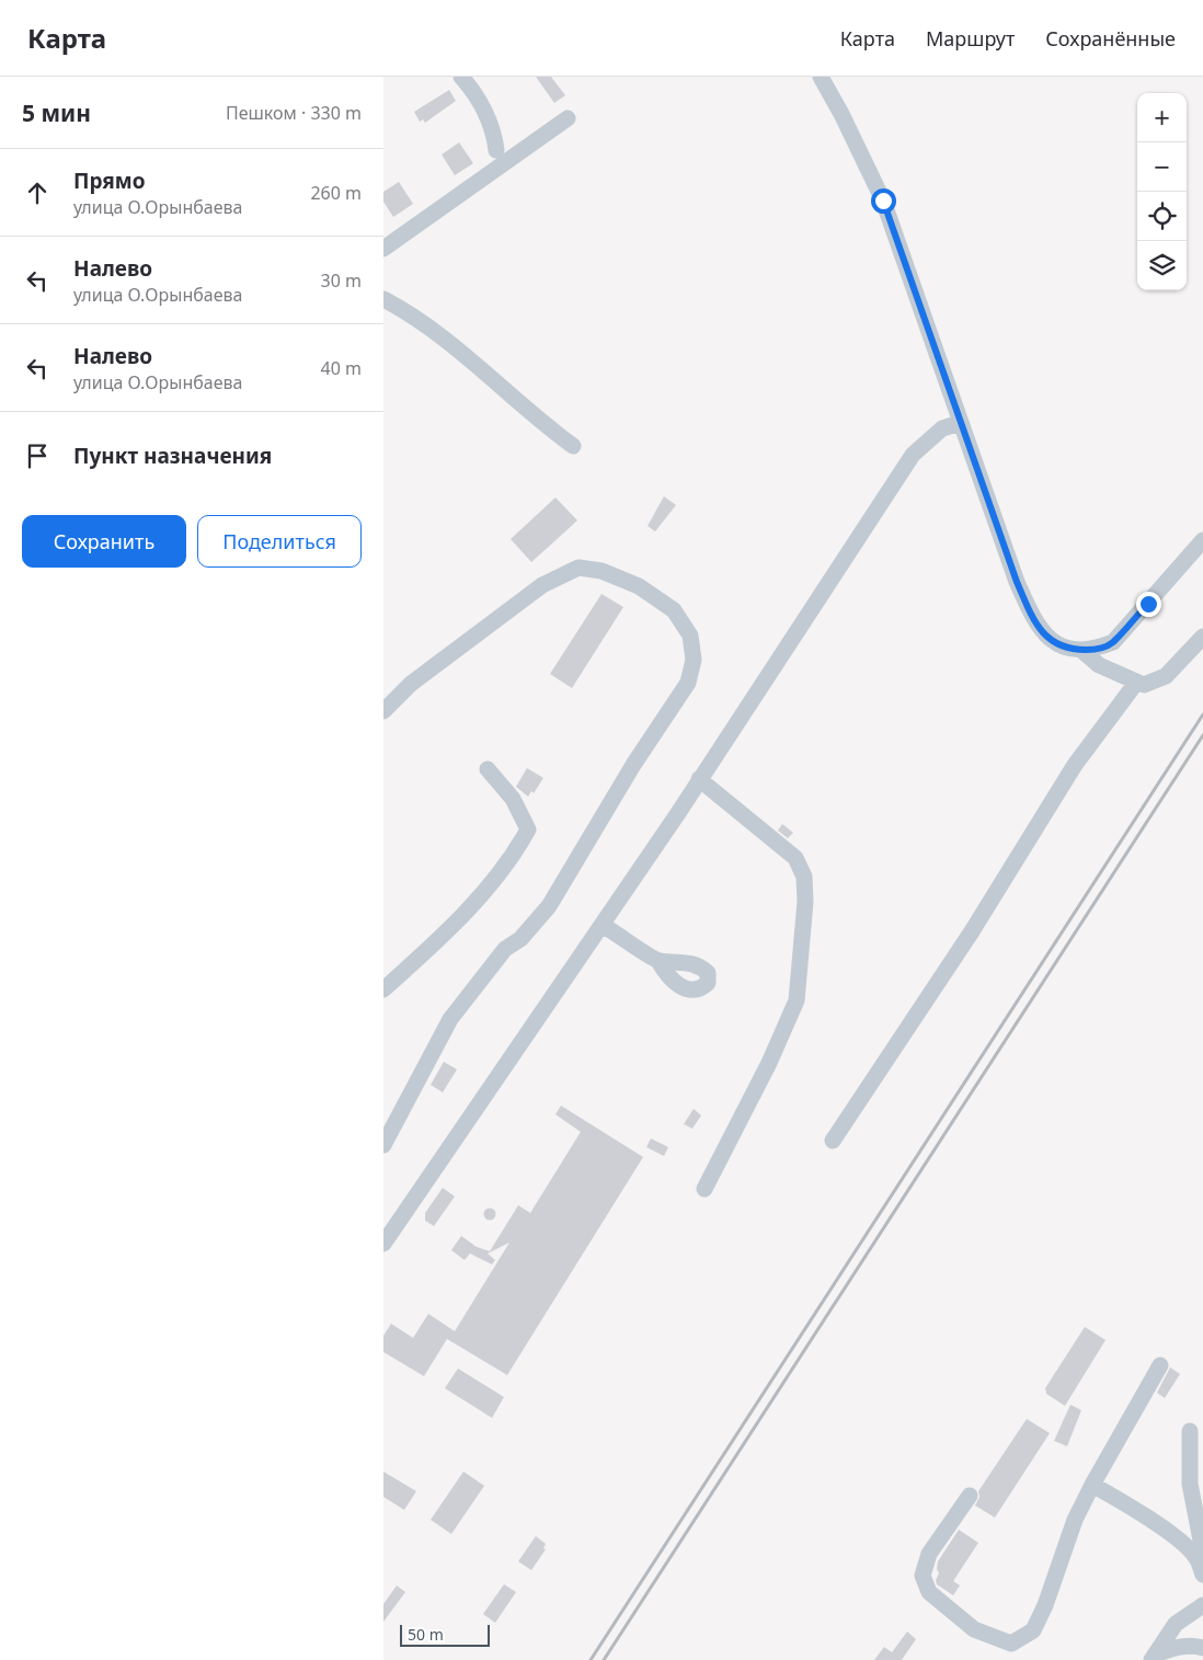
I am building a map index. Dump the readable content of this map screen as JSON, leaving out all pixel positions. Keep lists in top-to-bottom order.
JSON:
{
  "scale_bar": "50 m",
  "page": {
    "header": "Карта",
    "nav": ["Карта", "Маршрут", "Сохранённые"],
    "heading": ["5 мин", "Пешком · 330 m"],
    "map_buttons": ["+", "−"],
    "list": [
      ["Прямо", "улица О.Орынбаева", "260 m"],
      ["Налево", "улица О.Орынбаева", "30 m"],
      ["Налево", "улица О.Орынбаева", "40 m"],
      "Пункт назначения"
    ],
    "buttons": ["Сохранить", "Поделиться"],
    "scale": "50 m"
  }
}
